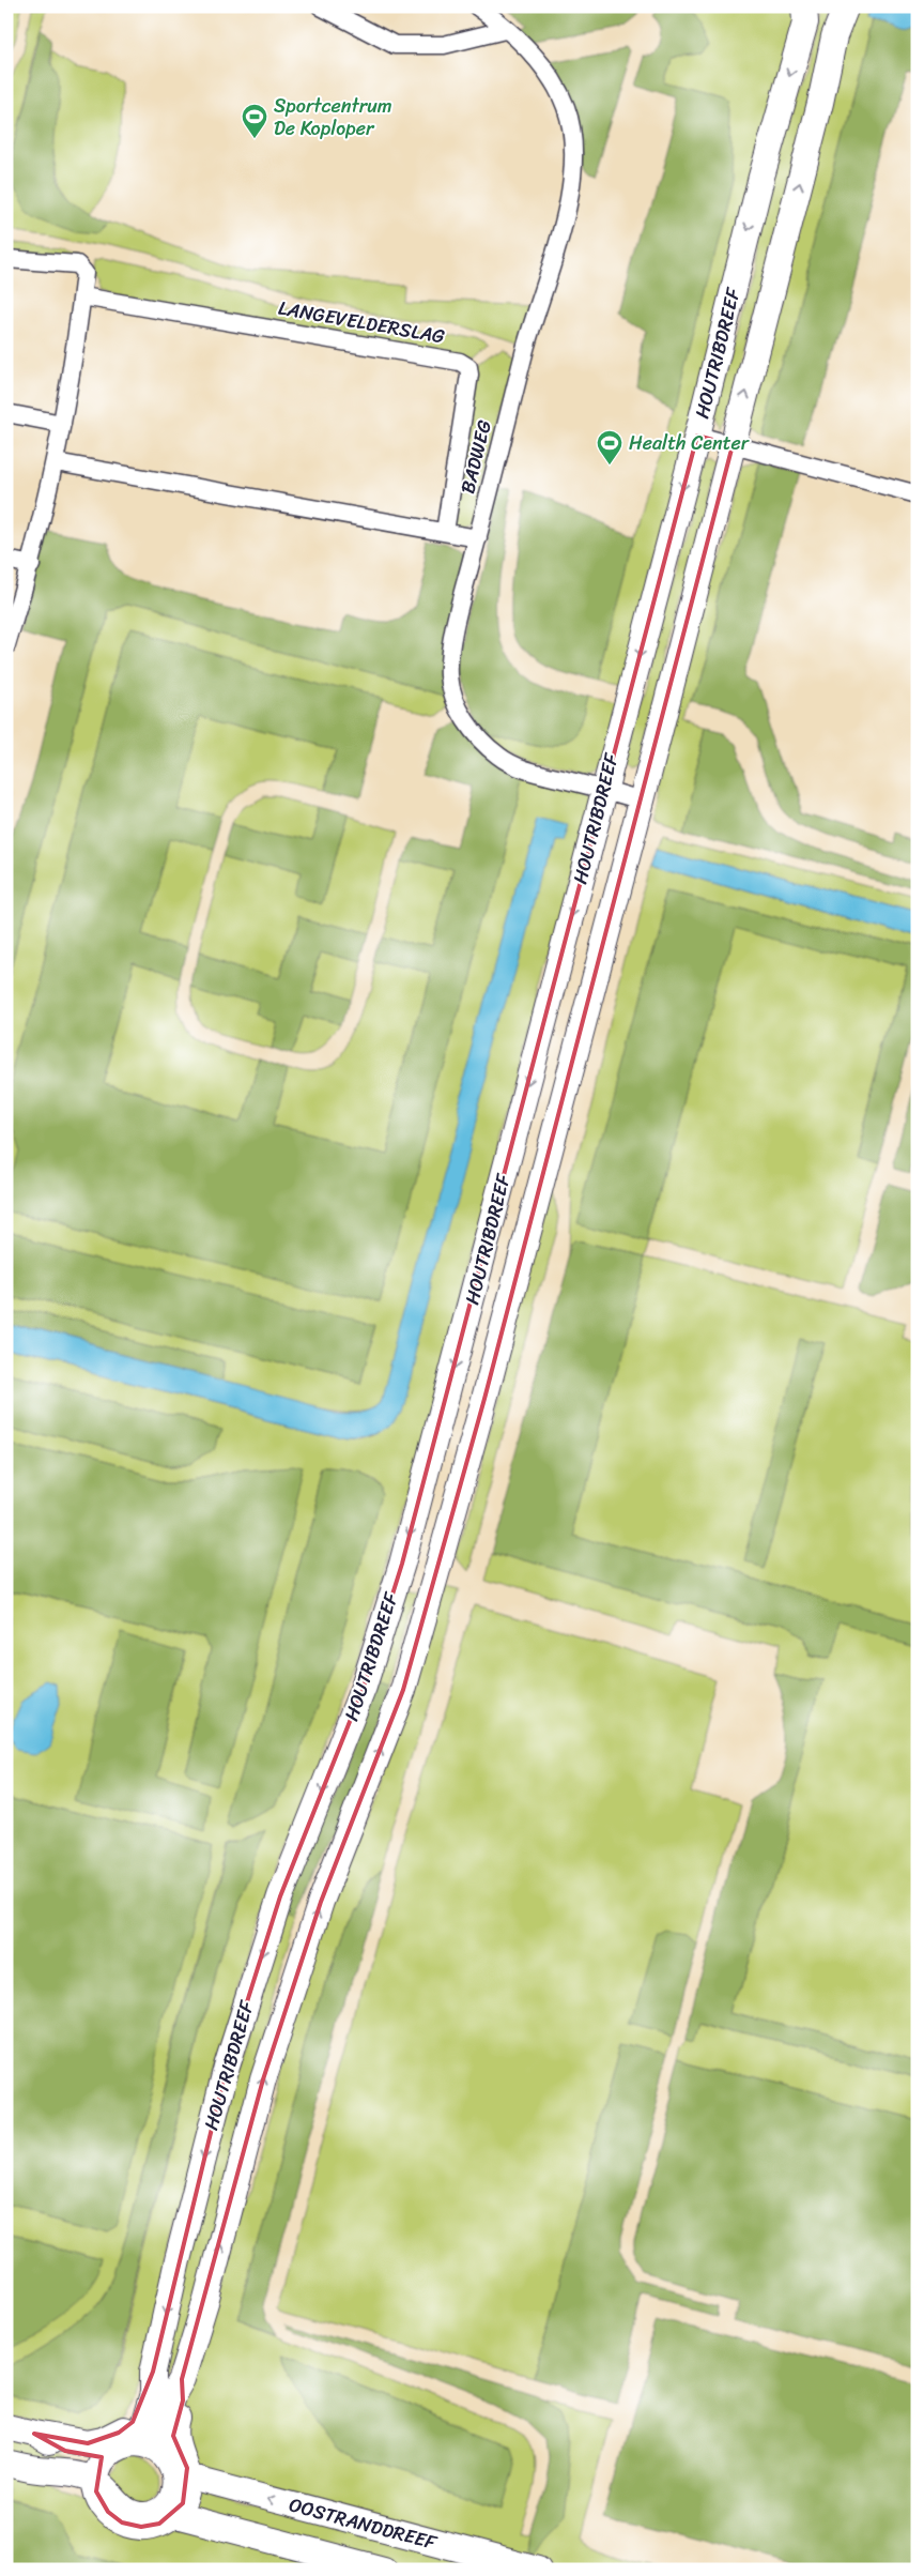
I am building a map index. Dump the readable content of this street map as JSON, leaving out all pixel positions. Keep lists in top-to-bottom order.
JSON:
{
  "streets": {
    "main road": ["HOUTRIBDREEF", "OOSTRANDDREEF"],
    "street": ["LANGEVELDERSLAG", "BADWEG"]
  },
  "crossings": [
    ["HOUTRIBDREEF", "BADWEG"],
    ["HOUTRIBDREEF", "OOSTRANDDREEF"]
  ],
  "places": {
    "sports": ["Sportcentrum De Koploper", "Health Center"]
  }
}
